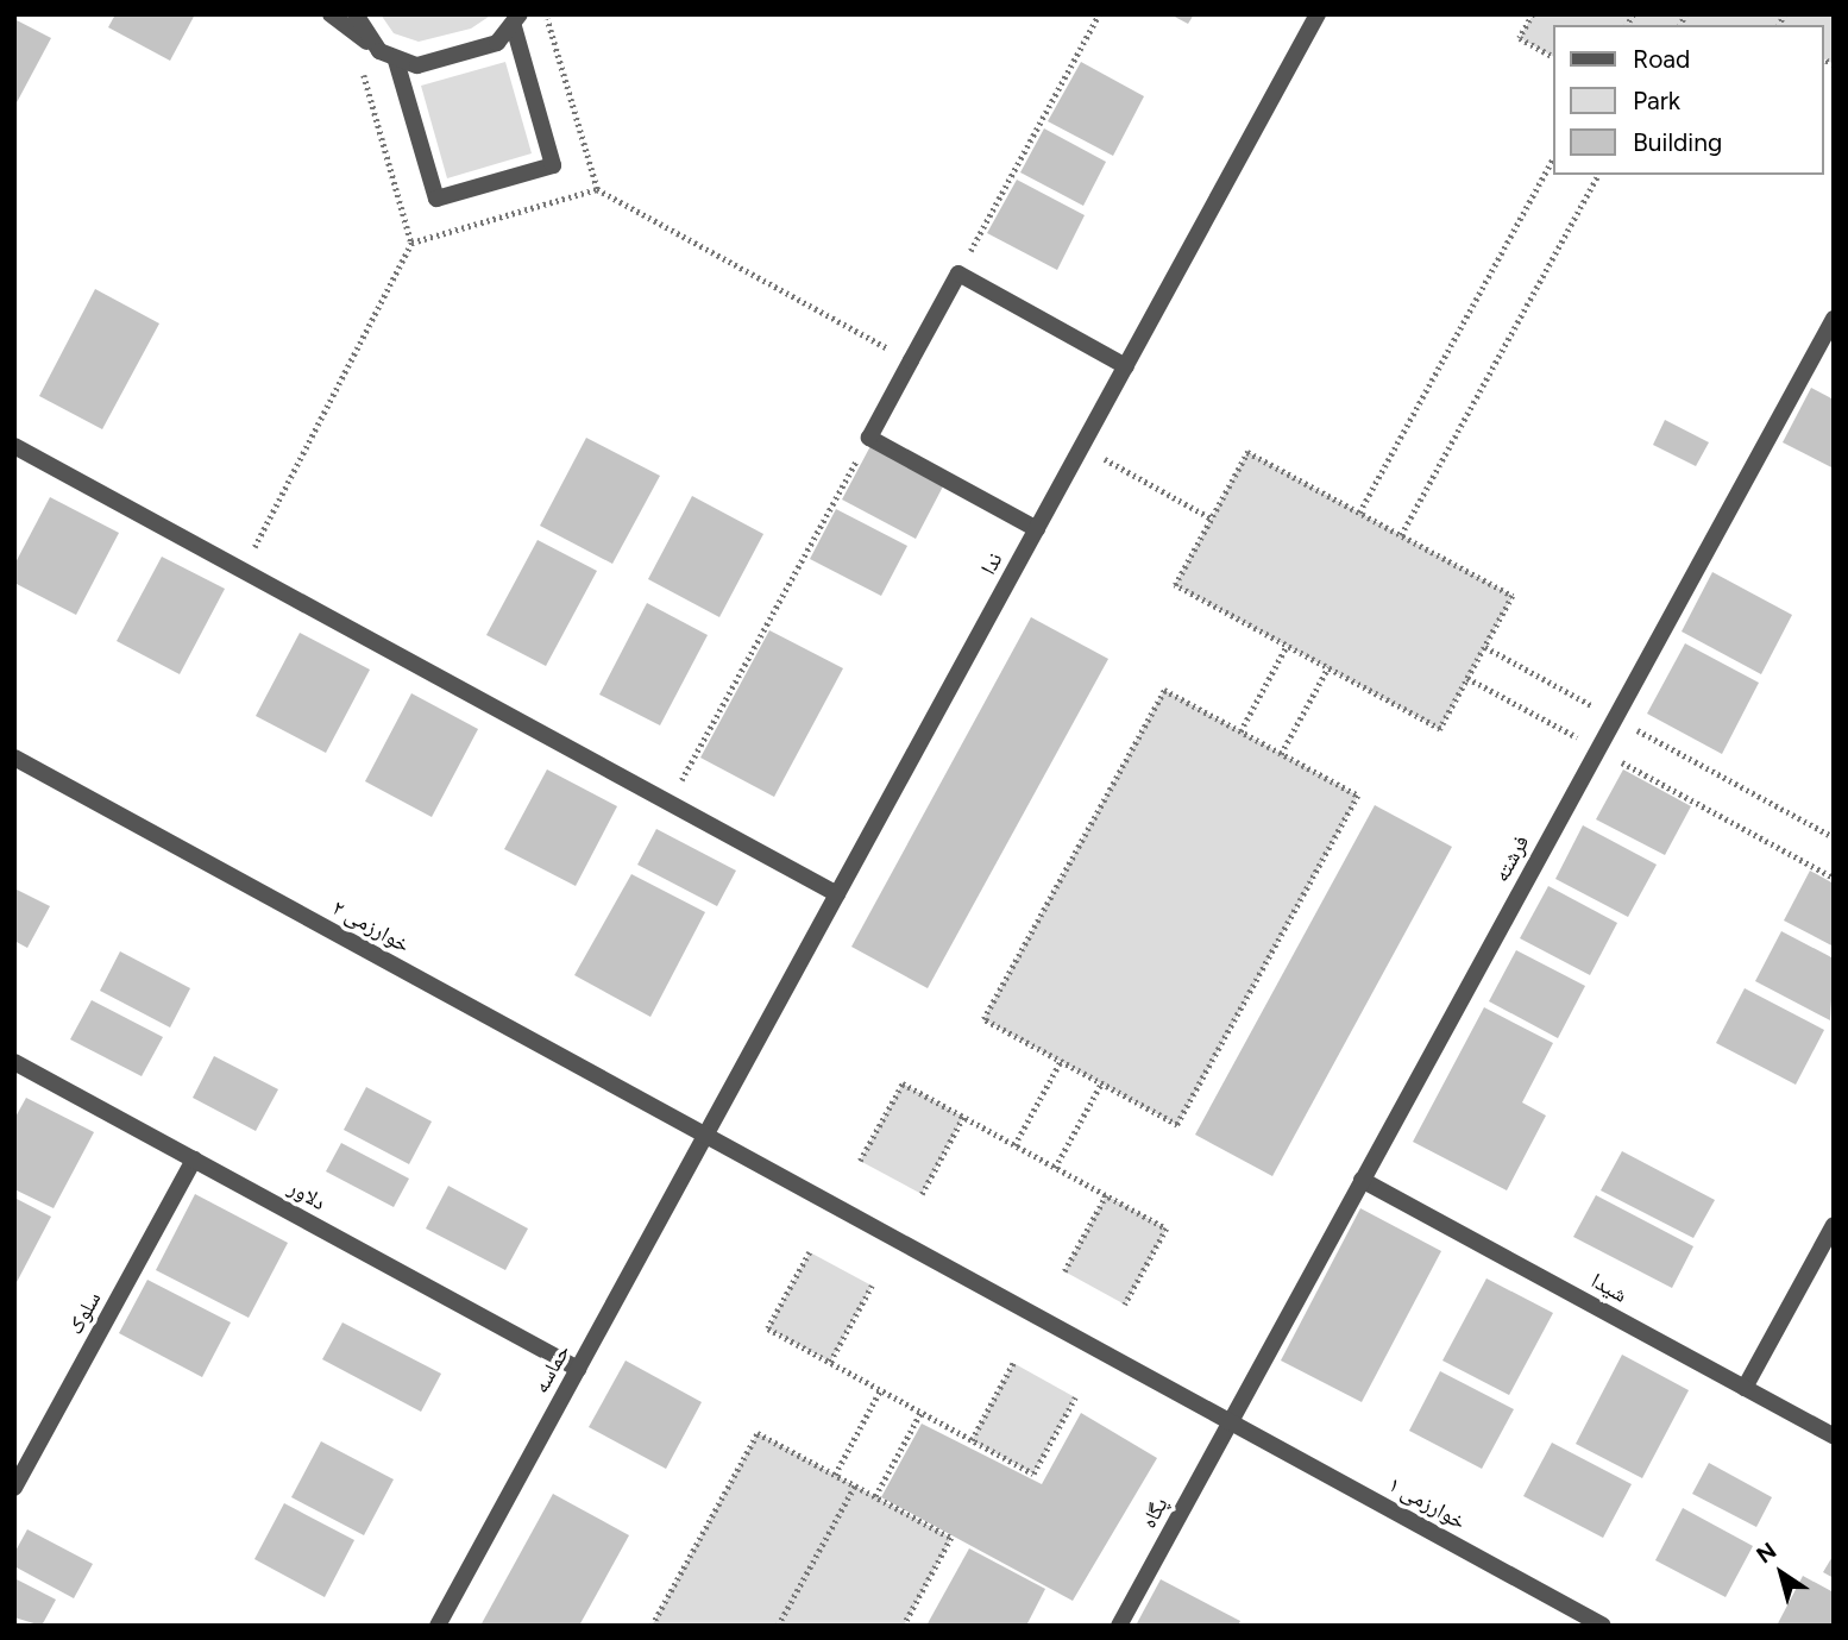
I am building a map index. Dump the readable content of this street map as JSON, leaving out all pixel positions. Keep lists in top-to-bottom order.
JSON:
{
  "streets": {
    "street": [
      "ندا",
      "فرشته",
      "خوارزمی ۲",
      "دلاور",
      "شیدا",
      "سلوک",
      "حماسه",
      "خوارزمی ۱",
      "پگاه"
    ]
  },
  "crossings": [
    ["ندا", "خوارزمی ۲"],
    ["ندا", "حماسه"],
    ["فرشته", "خوارزمی ۲"],
    ["فرشته", "شیدا"],
    ["فرشته", "خوارزمی ۱"],
    ["فرشته", "پگاه"],
    ["خوارزمی ۲", "حماسه"],
    ["خوارزمی ۲", "خوارزمی ۱"],
    ["خوارزمی ۲", "پگاه"],
    ["دلاور", "سلوک"],
    ["دلاور", "حماسه"],
    ["خوارزمی ۱", "پگاه"]
  ],
  "legend": ["Road", "Park", "Building"],
  "north": "top left"
}
